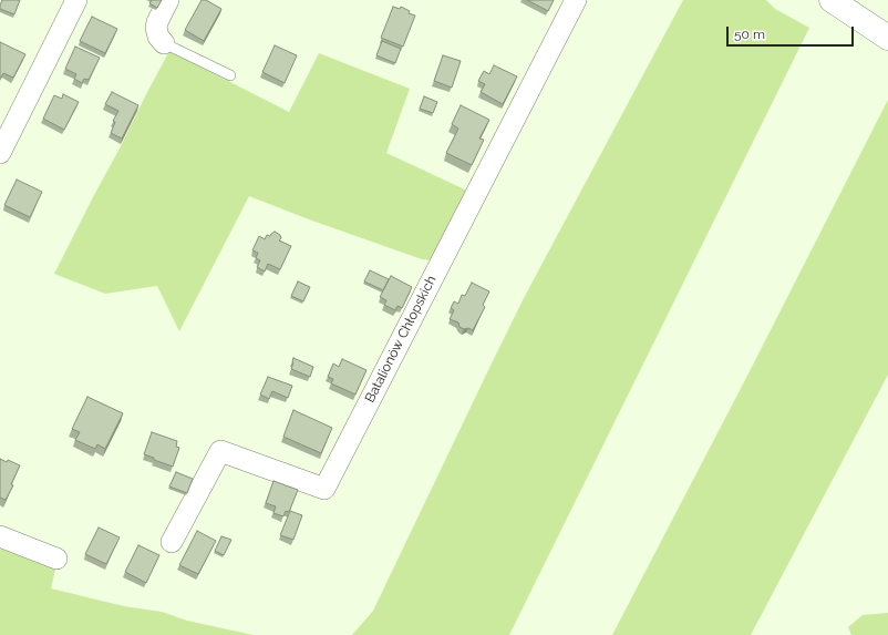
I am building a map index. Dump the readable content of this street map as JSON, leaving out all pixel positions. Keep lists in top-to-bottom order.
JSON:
{
  "streets": {
    "street": ["Batalionów Chłopskich"]
  },
  "scale_bar": "50 m"
}
